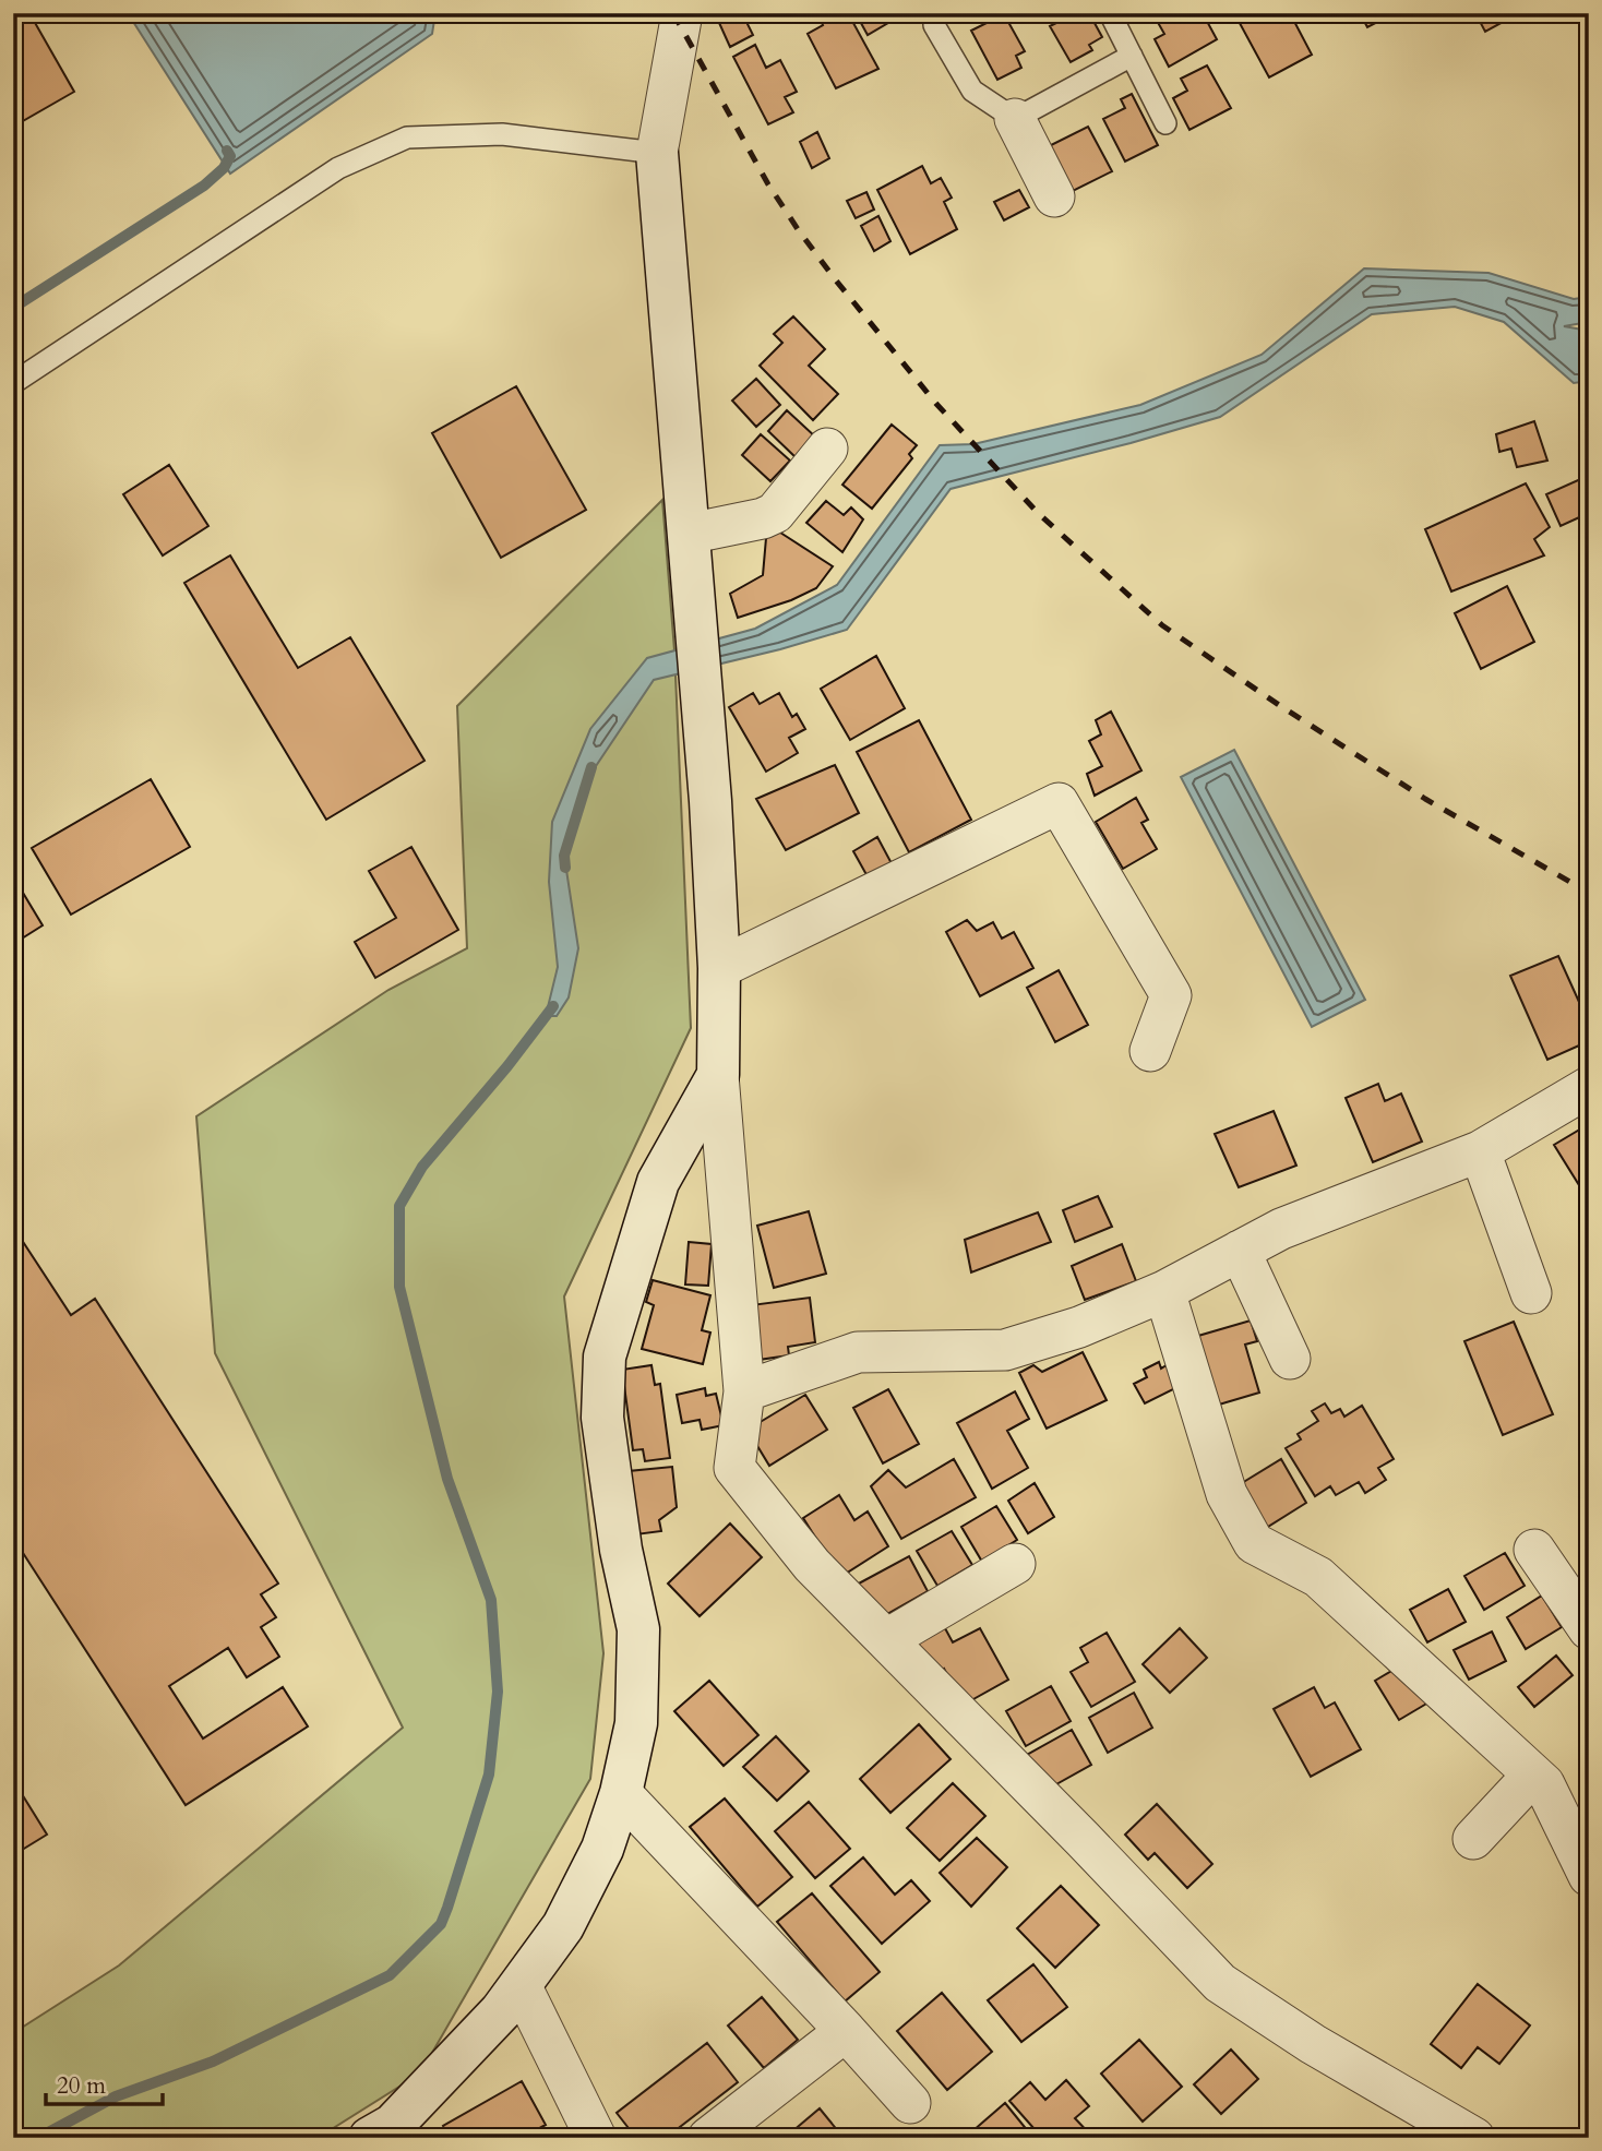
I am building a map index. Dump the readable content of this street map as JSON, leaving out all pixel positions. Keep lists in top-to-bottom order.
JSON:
{
  "scale_bar": "20 m"
}
